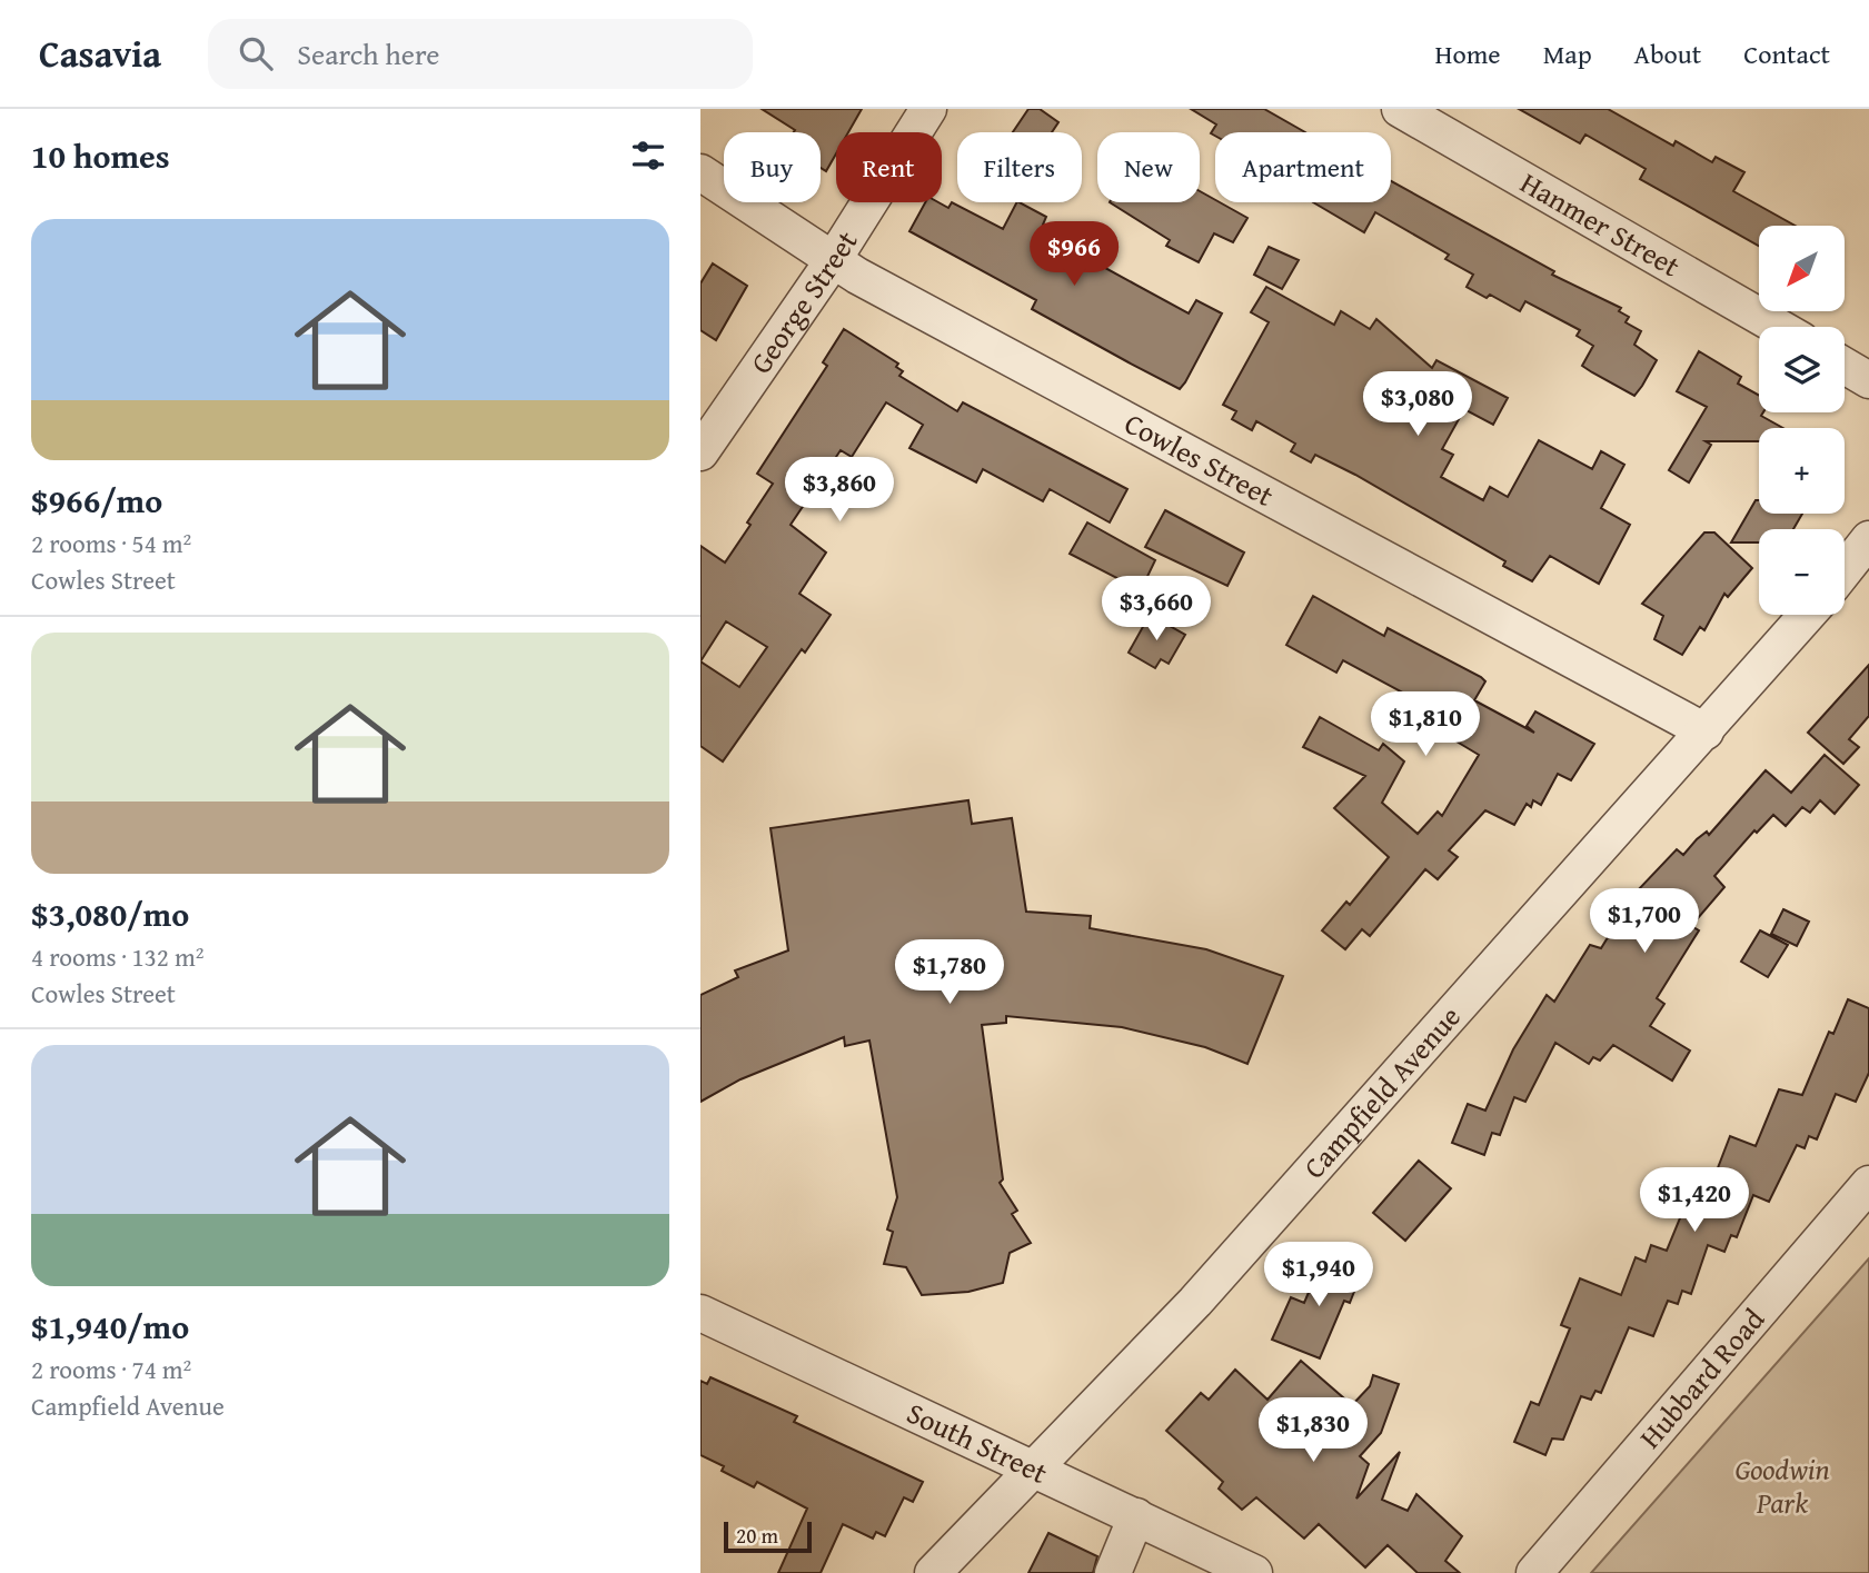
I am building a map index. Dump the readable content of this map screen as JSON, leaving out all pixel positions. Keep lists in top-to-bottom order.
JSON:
{
  "streets": {
    "street": [
      "Hanmer Street",
      "George Street",
      "Cowles Street",
      "Campfield Avenue",
      "Hubbard Road",
      "South Street"
    ]
  },
  "crossings": [
    ["George Street", "Cowles Street"],
    ["Cowles Street", "Campfield Avenue"],
    ["Campfield Avenue", "South Street"]
  ],
  "parks": ["Goodwin Park"],
  "scale_bar": "20 m",
  "north": "bottom left",
  "page": {
    "header": "Casavia",
    "search": "Search here",
    "nav": [
      "Home",
      "Map",
      "About",
      "Contact"
    ],
    "heading": "10 homes",
    "chip": [
      "Buy",
      "Rent",
      "Filters",
      "New",
      "Apartment"
    ],
    "list": [
      {
        "name": "$966/mo",
        "note": "2 rooms · 54 m² · Cowles Street"
      },
      {
        "name": "$3,080/mo",
        "note": "4 rooms · 132 m² · Cowles Street"
      },
      {
        "name": "$1,940/mo",
        "note": "2 rooms · 74 m² · Campfield Avenue"
      }
    ],
    "price": [
      "$966",
      "$3,080",
      "$3,860",
      "$3,660",
      "$1,810",
      "$1,700",
      "$1,780",
      "$1,420",
      "$1,940",
      "$1,830"
    ],
    "map_buttons": ["+", "−"],
    "scale": "20 m"
  }
}
